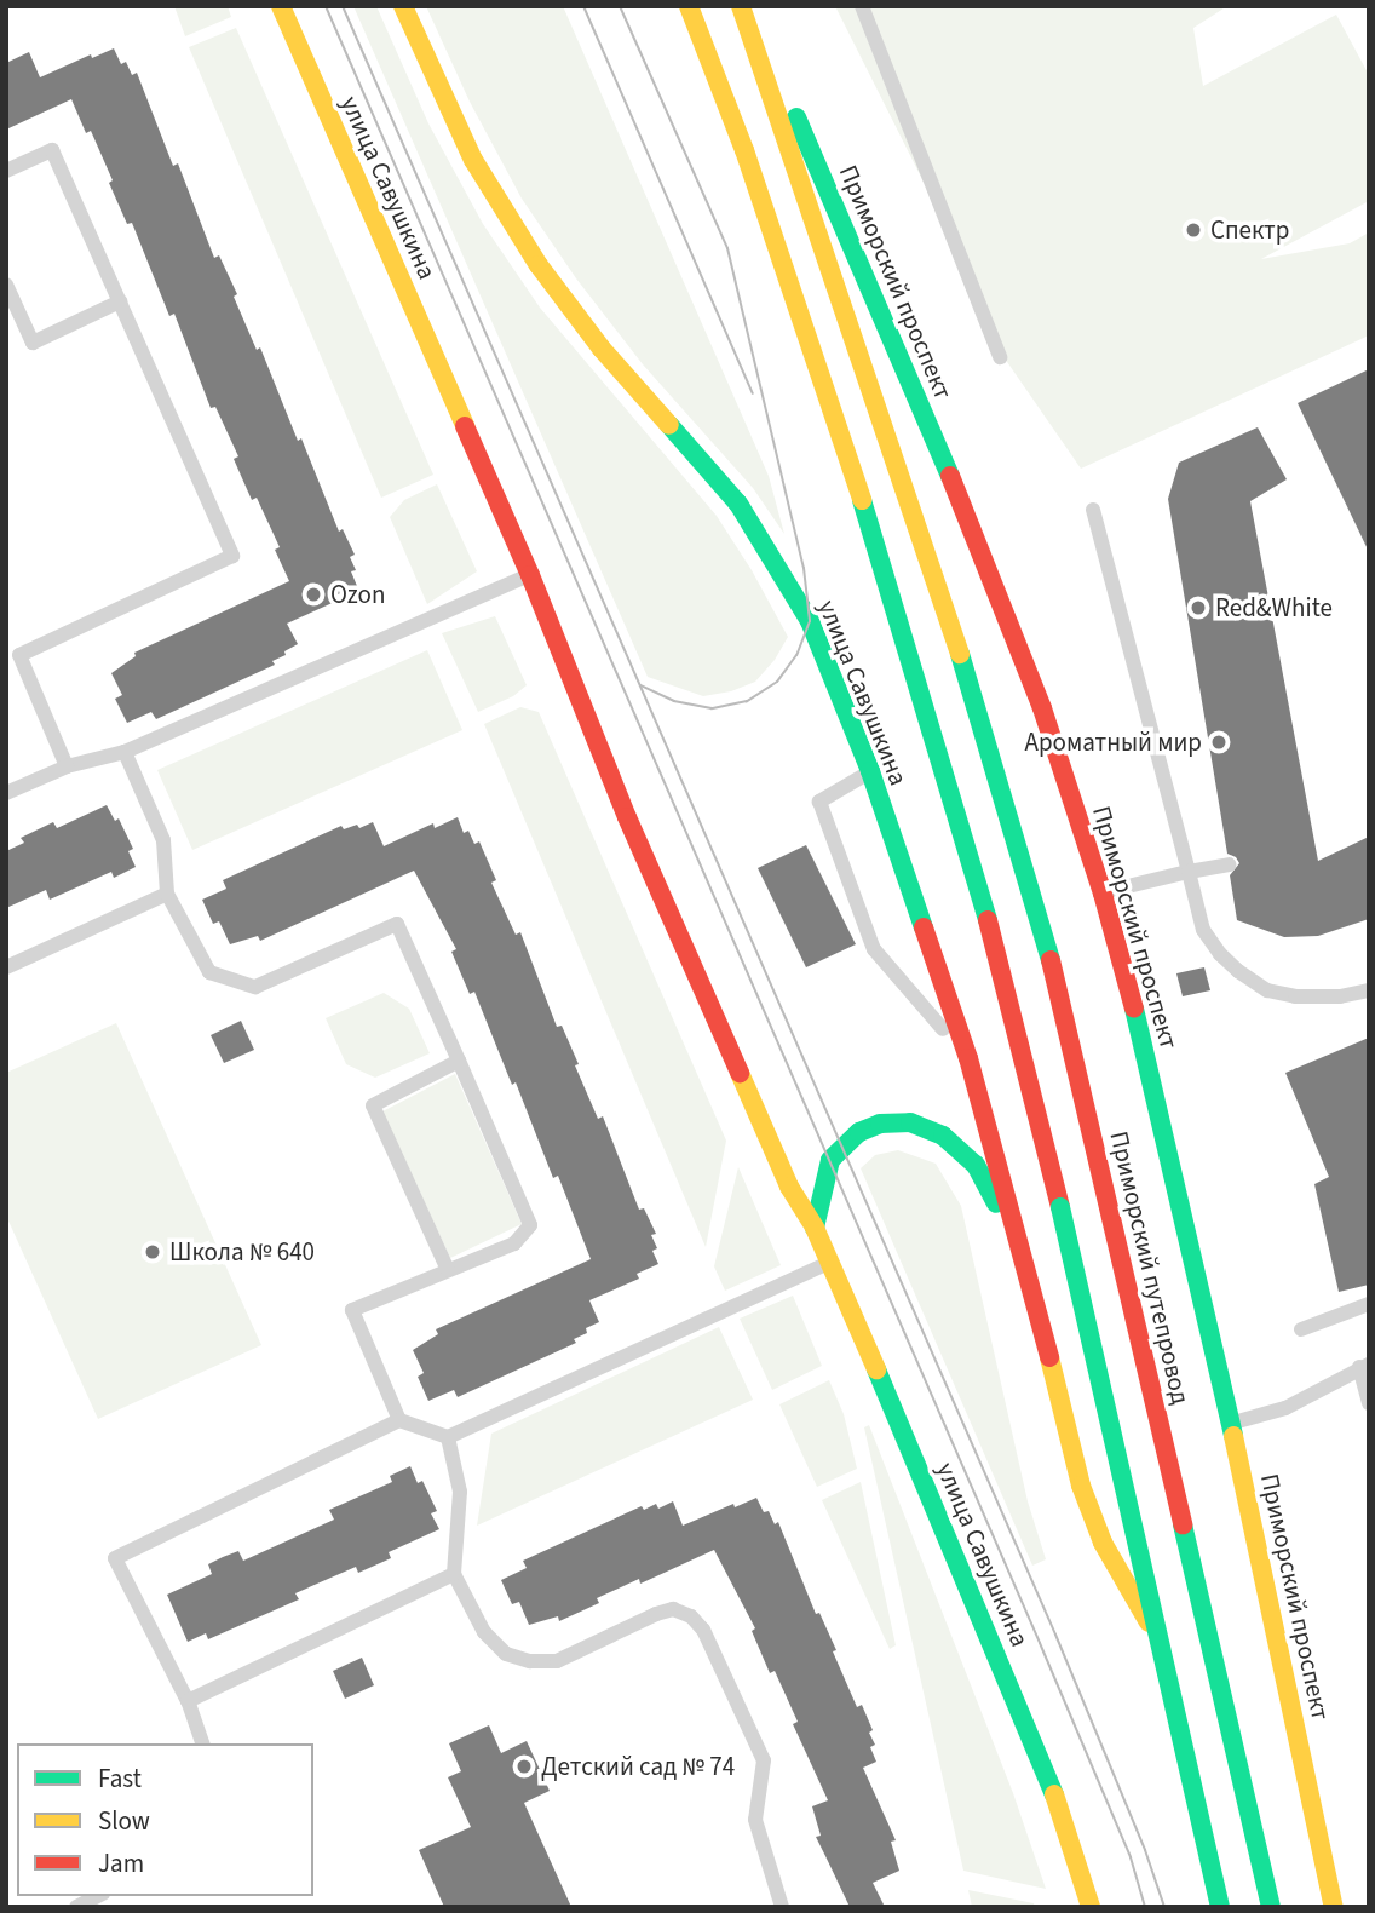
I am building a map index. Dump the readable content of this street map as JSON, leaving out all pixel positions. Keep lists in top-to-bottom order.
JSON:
{
  "streets": {
    "main road": ["улица Савушкина", "Приморский проспект", "Приморский путепровод"]
  },
  "crossings": [
    ["Приморский проспект", "Приморский путепровод"]
  ],
  "places": [
    "Спектр",
    "Ozon",
    "Red&White",
    "Ароматный мир",
    "Школа № 640",
    "Детский сад № 74"
  ],
  "legend": ["Fast", "Slow", "Jam"]
}
